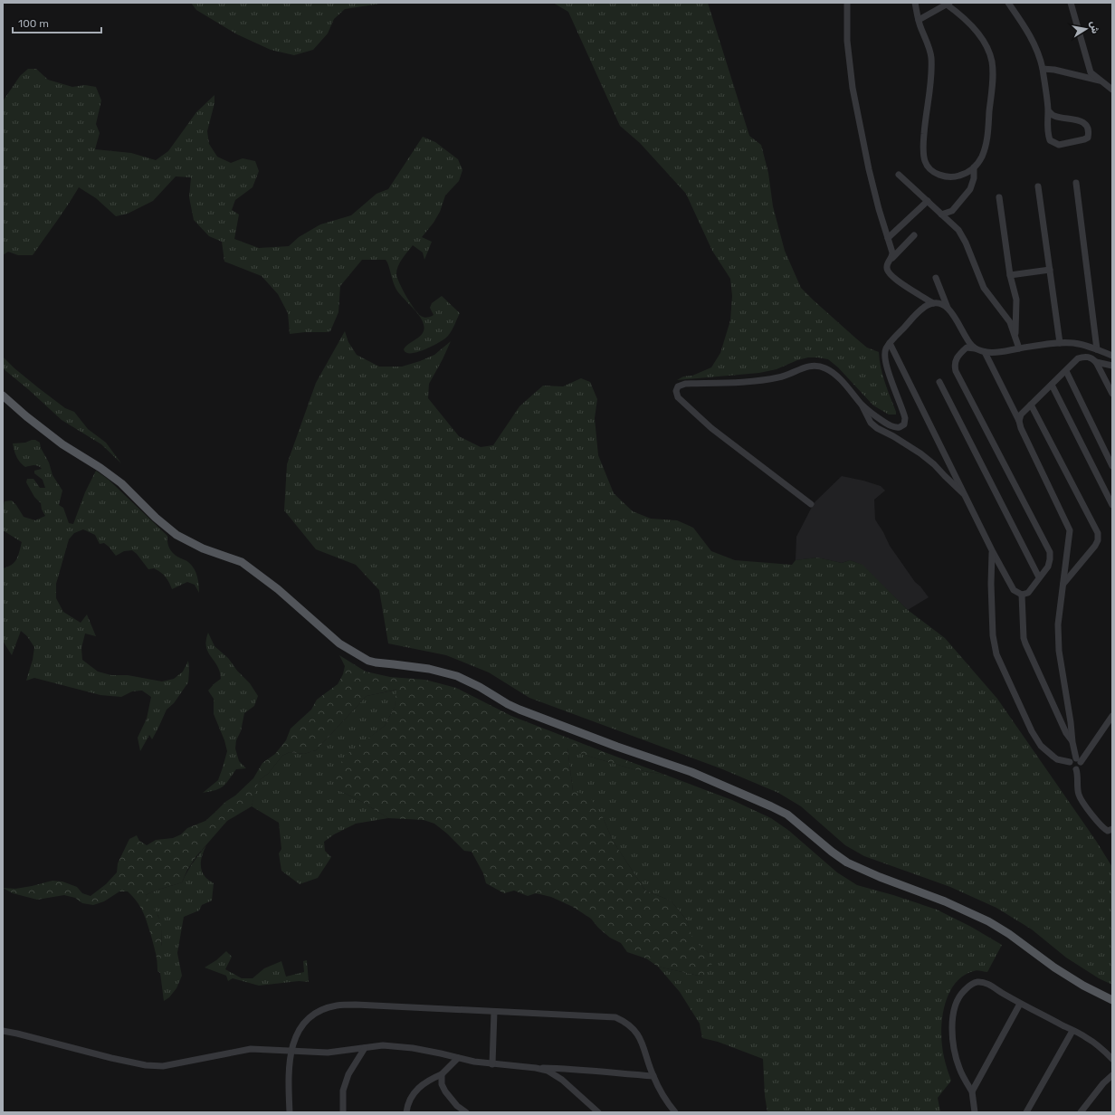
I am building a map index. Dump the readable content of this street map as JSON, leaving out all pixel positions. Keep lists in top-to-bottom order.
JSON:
{
  "scale_bar": "100 m",
  "north": "right"
}
